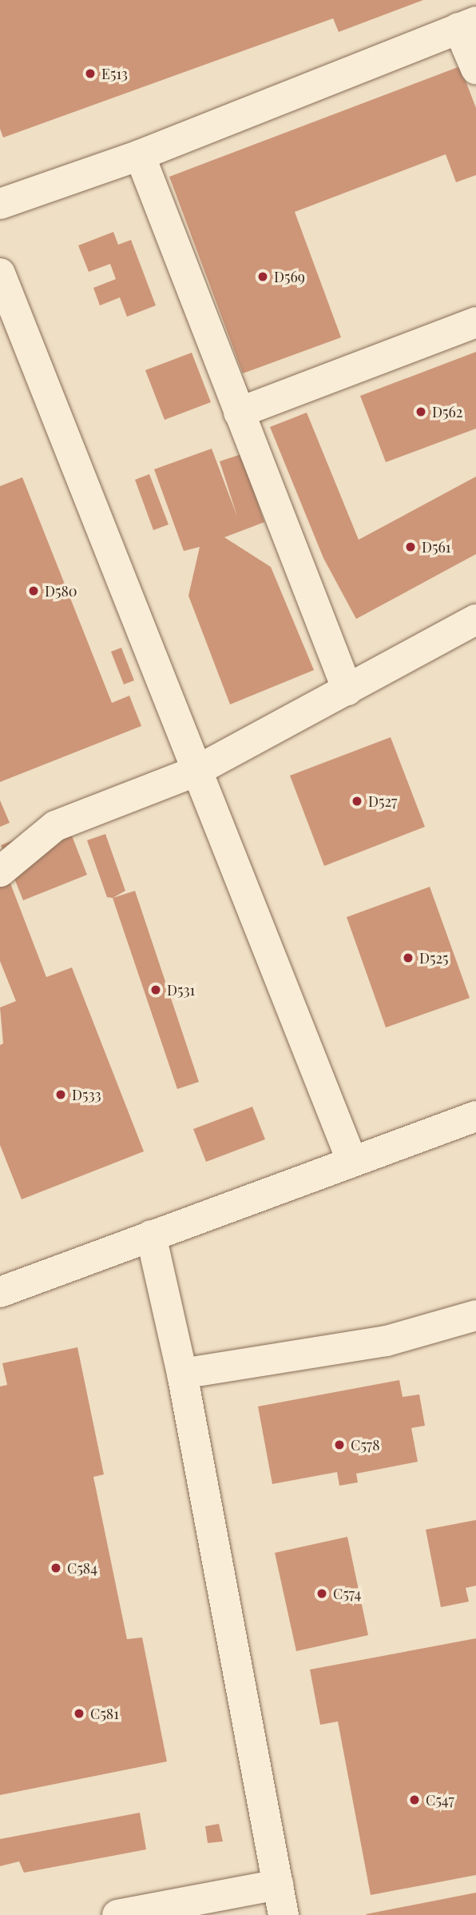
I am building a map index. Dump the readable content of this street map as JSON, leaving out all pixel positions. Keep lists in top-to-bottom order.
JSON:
{
  "places": [
    "E513",
    "D569",
    "D562",
    "D561",
    "D580",
    "D527",
    "D525",
    "D531",
    "D533",
    "C578",
    "C584",
    "C574",
    "C581",
    "C547"
  ]
}
